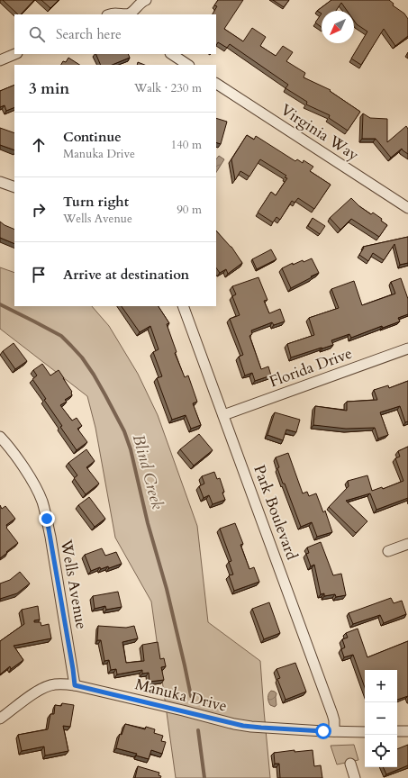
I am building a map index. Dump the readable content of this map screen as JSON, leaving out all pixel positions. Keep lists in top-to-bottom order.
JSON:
{
  "streets": {
    "street": [
      "Virginia Way",
      "Florida Drive",
      "Park Boulevard",
      "Wells Avenue",
      "Manuka Drive"
    ]
  },
  "crossings": [
    ["Florida Drive", "Park Boulevard"],
    ["Park Boulevard", "Manuka Drive"],
    ["Wells Avenue", "Manuka Drive"]
  ],
  "water": ["Blind Creek"],
  "north": "bottom left",
  "page": {
    "search": "Search here",
    "heading": ["3 min", "Walk · 230 m"],
    "list": [
      ["Continue", "Manuka Drive", "140 m"],
      ["Turn right", "Wells Avenue", "90 m"],
      "Arrive at destination"
    ],
    "map_buttons": ["+", "−"]
  }
}
